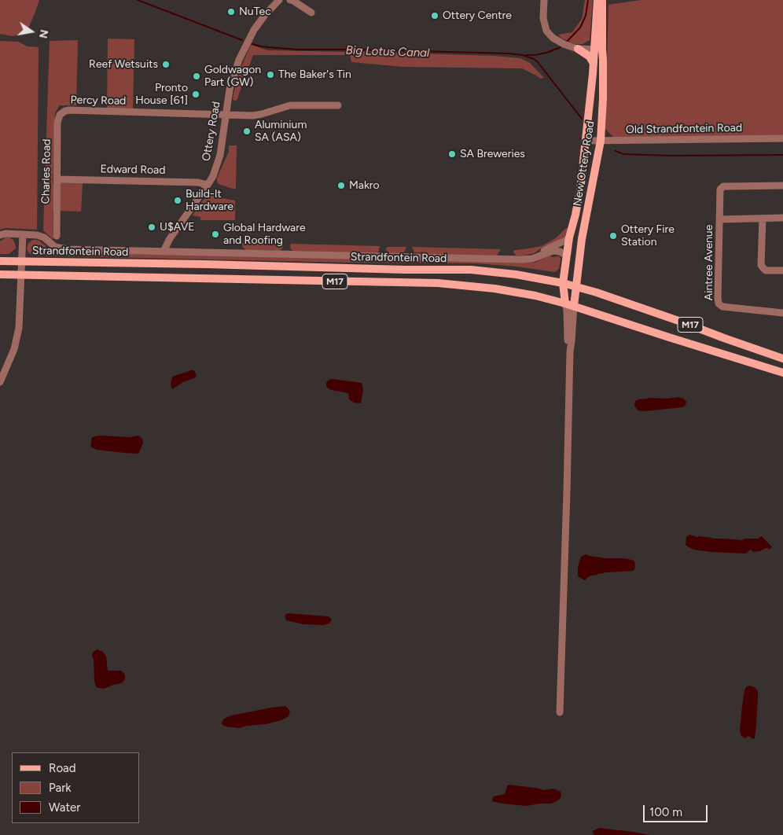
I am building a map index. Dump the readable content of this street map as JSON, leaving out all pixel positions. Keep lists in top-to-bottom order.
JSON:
{
  "streets": {
    "main road": ["New Ottery Road", "Strandfontein Road", "M17"],
    "street": [
      "Percy Road",
      "Old Strandfontein Road",
      "Ottery Road",
      "Edward Road",
      "Charles Road",
      "Aintree Avenue"
    ]
  },
  "crossings": [
    ["Percy Road", "Ottery Road"],
    ["Percy Road", "Charles Road"],
    ["Old Strandfontein Road", "New Ottery Road"],
    ["Ottery Road", "Edward Road"],
    ["Ottery Road", "Strandfontein Road"],
    ["New Ottery Road", "Strandfontein Road"],
    ["New Ottery Road", "M17"],
    ["Edward Road", "Charles Road"]
  ],
  "water": ["Big Lotus Canal"],
  "places": [
    "NuTec",
    "Ottery Centre",
    "Reef Wetsuits",
    "The Baker's Tin",
    "Goldwagon Part (GW)",
    "Pronto House [61]",
    "Aluminium SA (ASA)",
    "SA Breweries",
    "Makro",
    "Build-It Hardware",
    "U$AVE",
    "Global Hardware and Roofing",
    "Ottery Fire Station"
  ],
  "legend": ["Road", "Park", "Water"],
  "scale_bar": "100 m",
  "north": "right"
}
